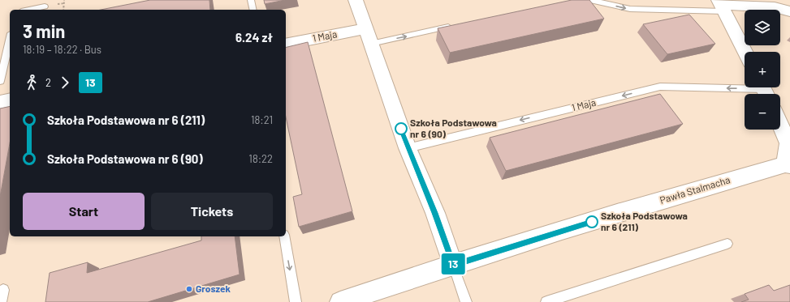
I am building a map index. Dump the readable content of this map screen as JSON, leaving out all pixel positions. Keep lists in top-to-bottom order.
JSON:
{
  "streets": {
    "street": ["1 Maja", "Pawła Stalmacha"]
  },
  "places": ["Szkoła Podstawowa nr 6 (90)", "Szkoła Podstawowa nr 6 (211)", "Groszek"],
  "lines": ["bus line 13"],
  "page": {
    "on_map": "13",
    "map_buttons": ["+", "−"],
    "heading": ["3 min", "18:19 – 18:22 · Bus", "6.24 zł"],
    "legs": ["2", "13"],
    "list": [
      {
        "name": "Szkoła Podstawowa nr 6 (211)",
        "value": "18:21"
      },
      {
        "name": "Szkoła Podstawowa nr 6 (90)",
        "value": "18:22"
      }
    ],
    "buttons": ["Start", "Tickets"]
  }
}
